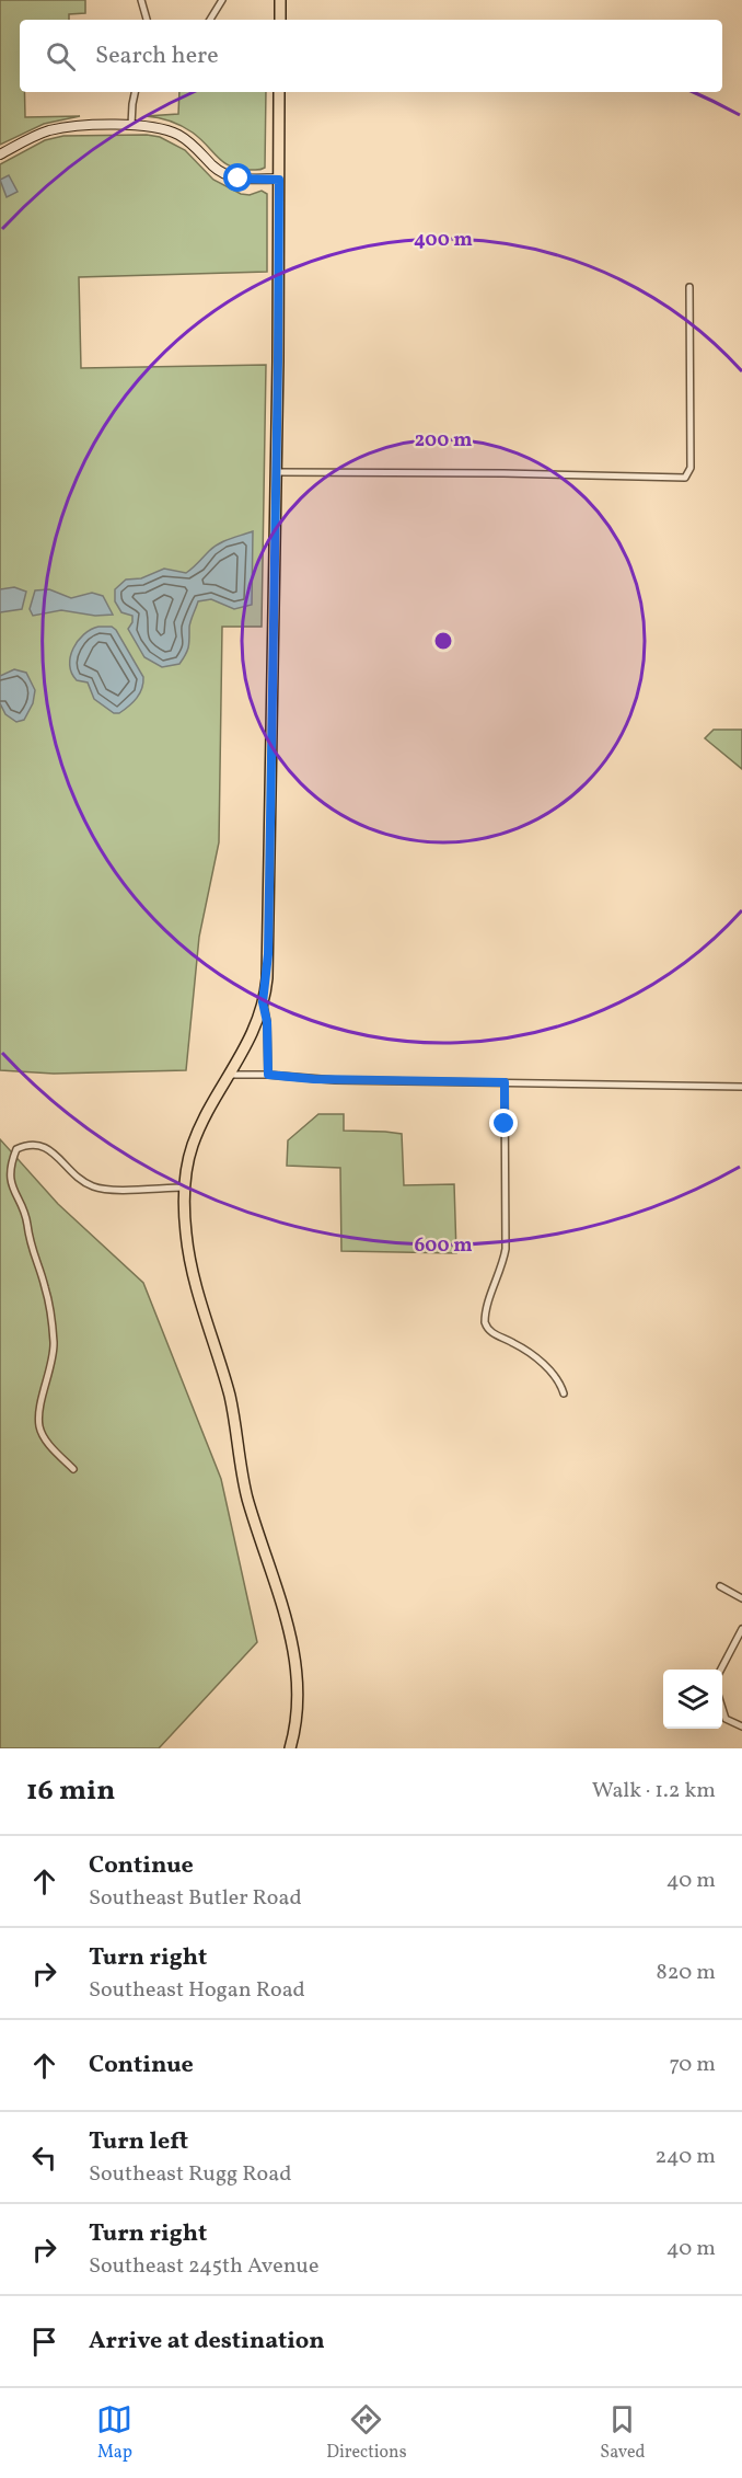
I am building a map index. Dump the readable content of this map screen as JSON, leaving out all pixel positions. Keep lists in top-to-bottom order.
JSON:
{
  "page": {
    "search": "Search here",
    "heading": ["16 min", "Walk · 1.2 km"],
    "list": [
      ["Continue", "Southeast Butler Road", "40 m"],
      ["Turn right", "Southeast Hogan Road", "820 m"],
      ["Continue", "70 m"],
      ["Turn left", "Southeast Rugg Road", "240 m"],
      ["Turn right", "Southeast 245th Avenue", "40 m"],
      "Arrive at destination"
    ],
    "nav": ["Map", "Directions", "Saved"]
  },
  "rings": ["400 m", "200 m", "600 m"]
}
